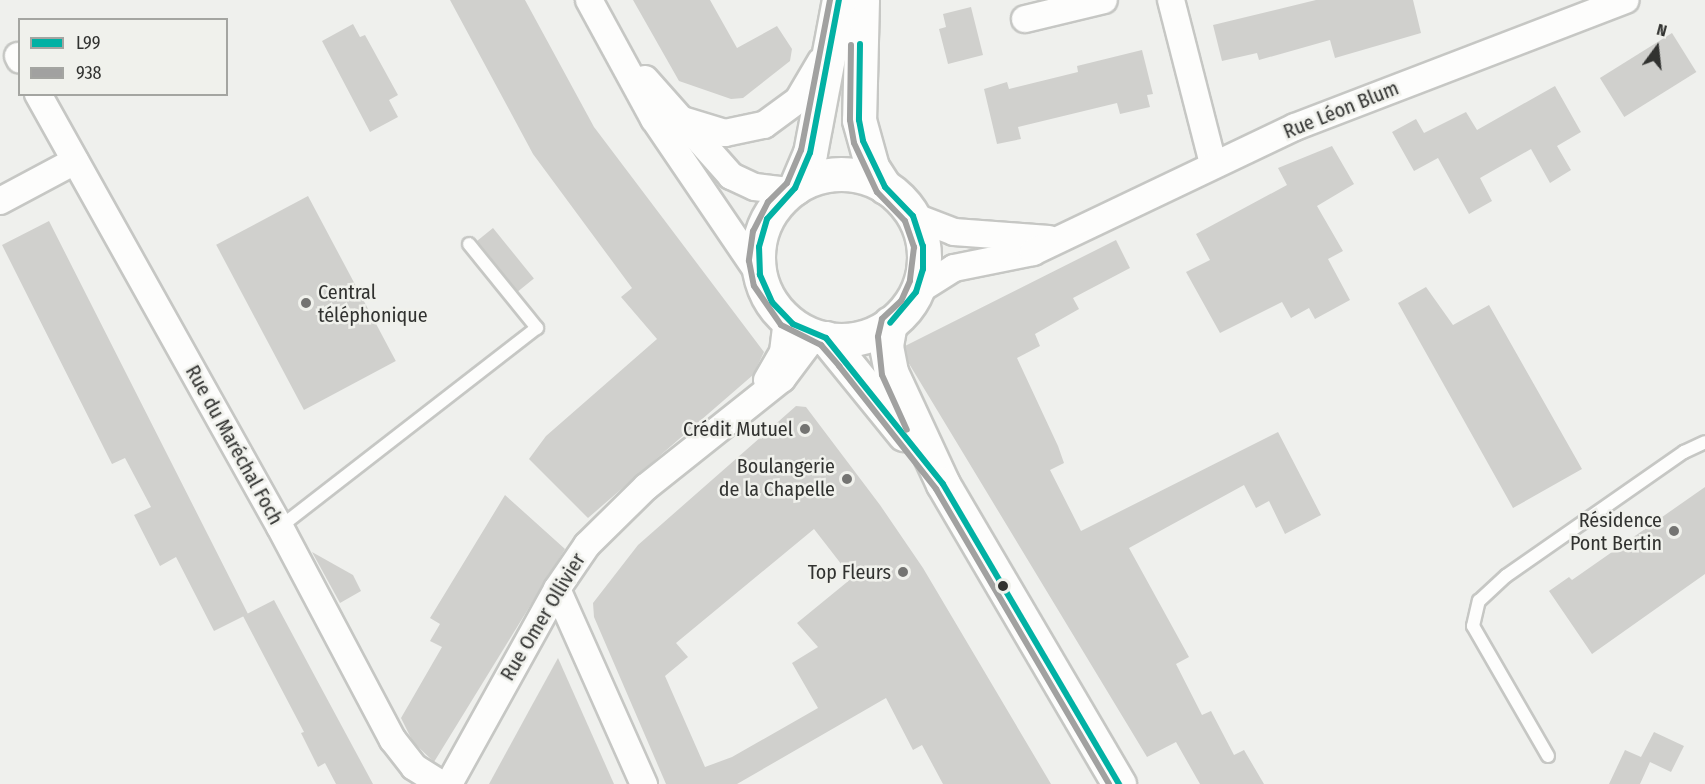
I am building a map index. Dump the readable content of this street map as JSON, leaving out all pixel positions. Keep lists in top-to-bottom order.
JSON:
{
  "streets": {
    "street": ["Rue Léon Blum", "Rue du Maréchal Foch", "Rue Omer Ollivier"]
  },
  "crossings": [
    ["Rue Léon Blum", "Rue Omer Ollivier"]
  ],
  "places": [
    "Central téléphonique",
    "Crédit Mutuel",
    "Boulangerie de la Chapelle",
    "Résidence Pont Bertin",
    "Top Fleurs"
  ],
  "lines": ["transit line L99", "transit line 938"],
  "legend": ["L99", "938"],
  "north": "top"
}
